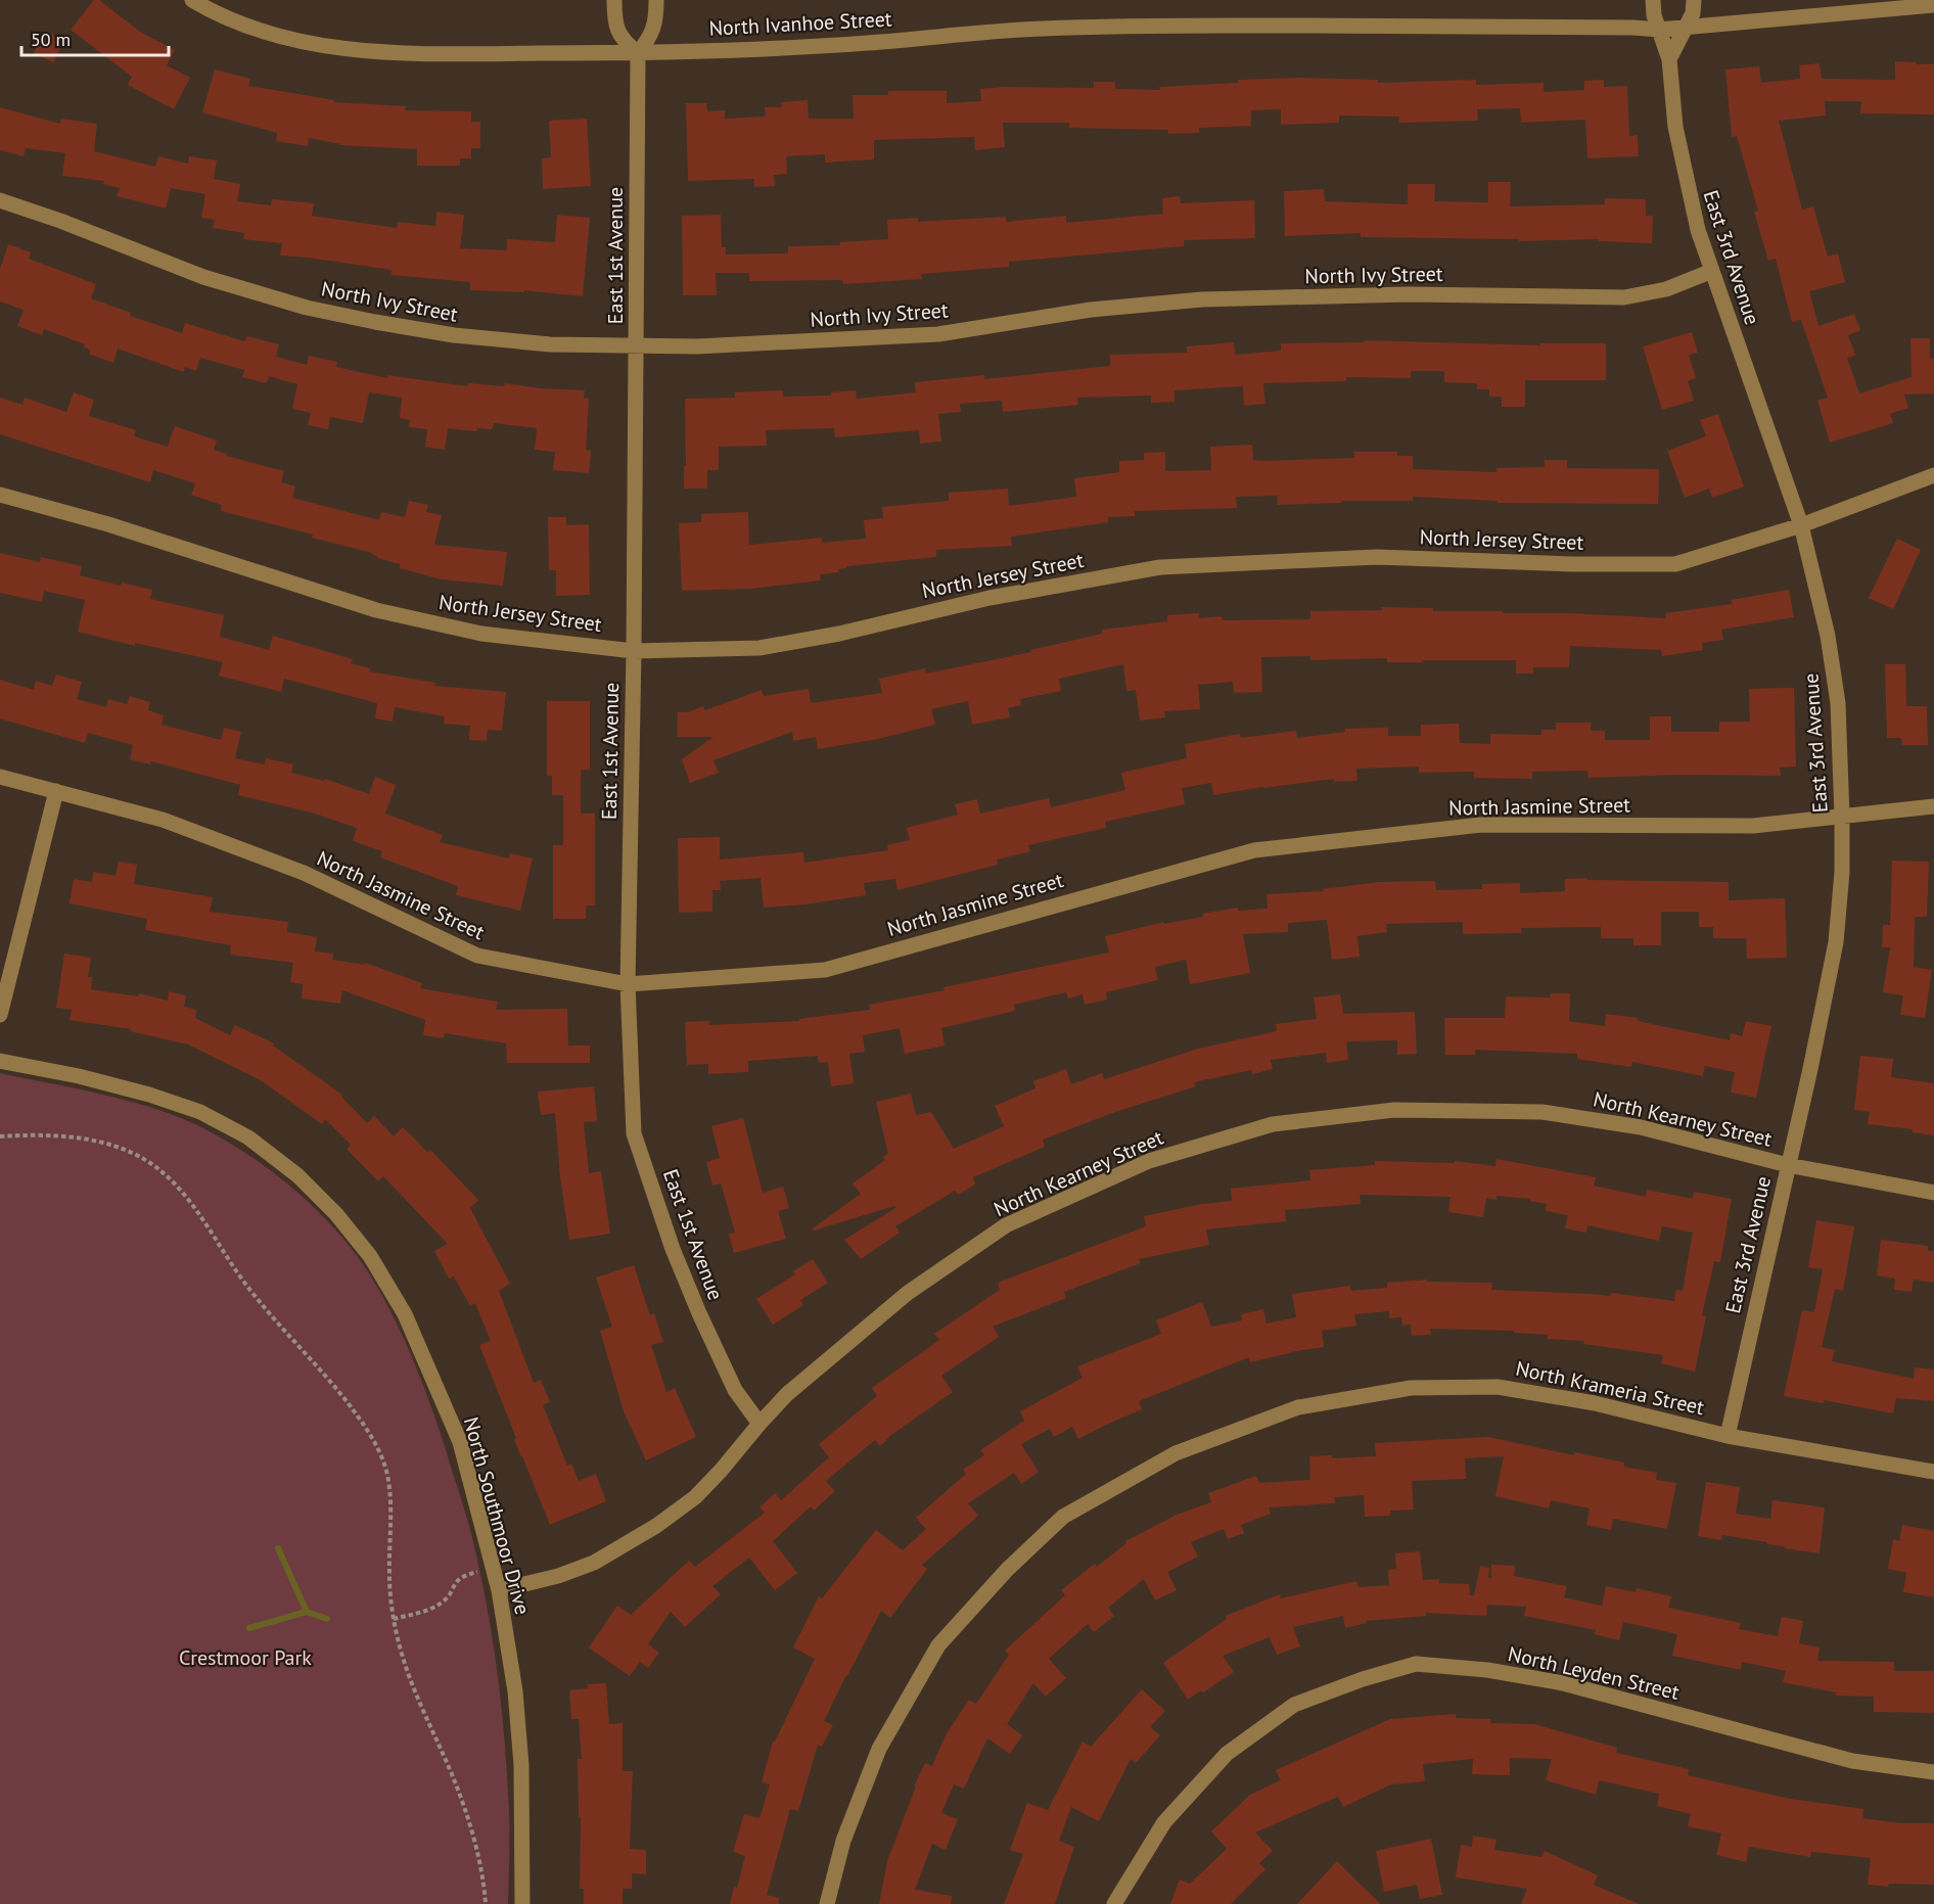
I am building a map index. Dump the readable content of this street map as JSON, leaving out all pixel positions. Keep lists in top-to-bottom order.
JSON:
{
  "streets": {
    "street": [
      "North Ivanhoe Street",
      "East 1st Avenue",
      "East 3rd Avenue",
      "North Ivy Street",
      "North Jersey Street",
      "North Jasmine Street",
      "North Kearney Street",
      "North Krameria Street",
      "North Southmoor Drive",
      "North Leyden Street"
    ]
  },
  "crossings": [
    ["North Ivanhoe Street", "East 1st Avenue"],
    ["North Ivanhoe Street", "East 3rd Avenue"],
    ["East 1st Avenue", "North Ivy Street"],
    ["East 1st Avenue", "North Jersey Street"],
    ["East 1st Avenue", "North Jasmine Street"],
    ["East 1st Avenue", "North Kearney Street"],
    ["East 3rd Avenue", "North Ivy Street"],
    ["East 3rd Avenue", "North Jersey Street"],
    ["East 3rd Avenue", "North Jasmine Street"],
    ["East 3rd Avenue", "North Kearney Street"],
    ["East 3rd Avenue", "North Krameria Street"],
    ["North Kearney Street", "North Southmoor Drive"]
  ],
  "parks": ["Crestmoor Park"],
  "scale_bar": "50 m"
}
